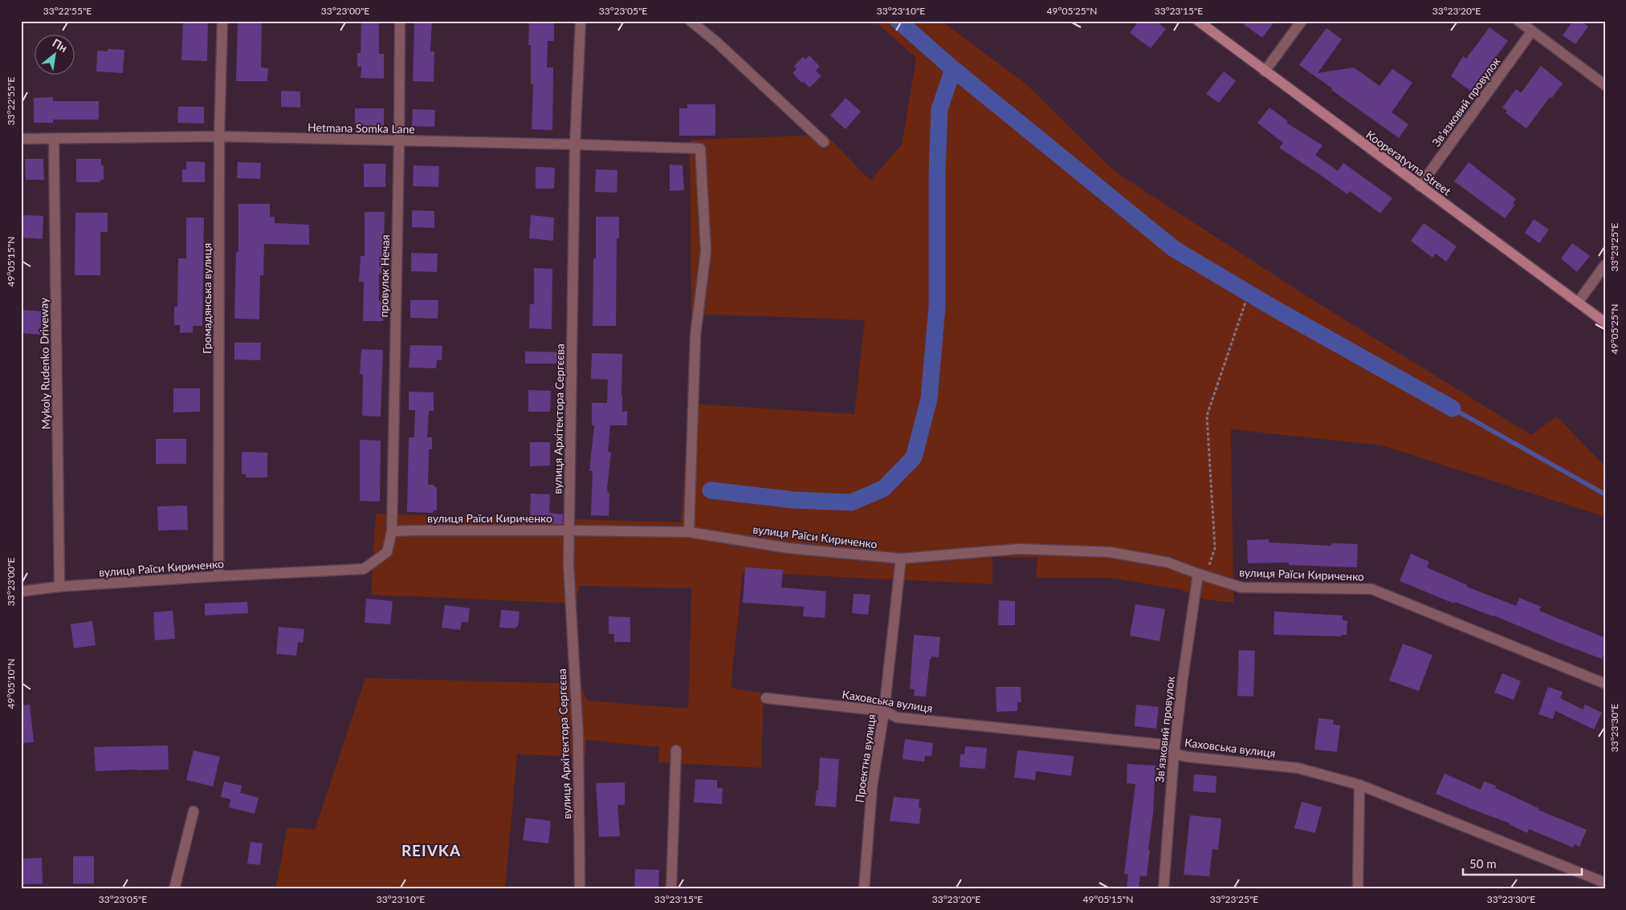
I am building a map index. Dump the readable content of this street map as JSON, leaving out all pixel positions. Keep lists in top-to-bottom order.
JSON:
{
  "streets": {
    "street": [
      "Звʼязковий провулок",
      "Hetmana Somka Lane",
      "Kooperatyvna Street",
      "провулок Нечая",
      "Громадянська вулиця",
      "Mykoly Rudenko Driveway",
      "вулиця Архітектора Сергєєва",
      "вулиця Раїси Кириченко",
      "Каховська вулиця",
      "Проектна вулиця"
    ]
  },
  "crossings": [
    ["Звʼязковий провулок", "Kooperatyvna Street"],
    ["Звʼязковий провулок", "вулиця Раїси Кириченко"],
    ["Звʼязковий провулок", "Каховська вулиця"],
    ["Hetmana Somka Lane", "провулок Нечая"],
    ["Hetmana Somka Lane", "Громадянська вулиця"],
    ["Hetmana Somka Lane", "Mykoly Rudenko Driveway"],
    ["Hetmana Somka Lane", "вулиця Архітектора Сергєєва"],
    ["Hetmana Somka Lane", "вулиця Раїси Кириченко"],
    ["провулок Нечая", "вулиця Раїси Кириченко"],
    ["Громадянська вулиця", "вулиця Раїси Кириченко"],
    ["Mykoly Rudenko Driveway", "вулиця Раїси Кириченко"],
    ["вулиця Архітектора Сергєєва", "вулиця Раїси Кириченко"],
    ["вулиця Раїси Кириченко", "Проектна вулиця"],
    ["Каховська вулиця", "Проектна вулиця"]
  ],
  "districts": ["REIVKA"],
  "scale_bar": "50 m",
  "north": "top right",
  "coordinates": [
    "33°22'55\"E",
    "33°23'00\"E",
    "33°23'05\"E",
    "33°23'10\"E",
    "49°05'25\"N",
    "33°23'15\"E",
    "33°23'20\"E",
    "33°23'25\"E",
    "49°05'15\"N",
    "49°05'10\"N",
    "33°23'30\"E"
  ]
}
